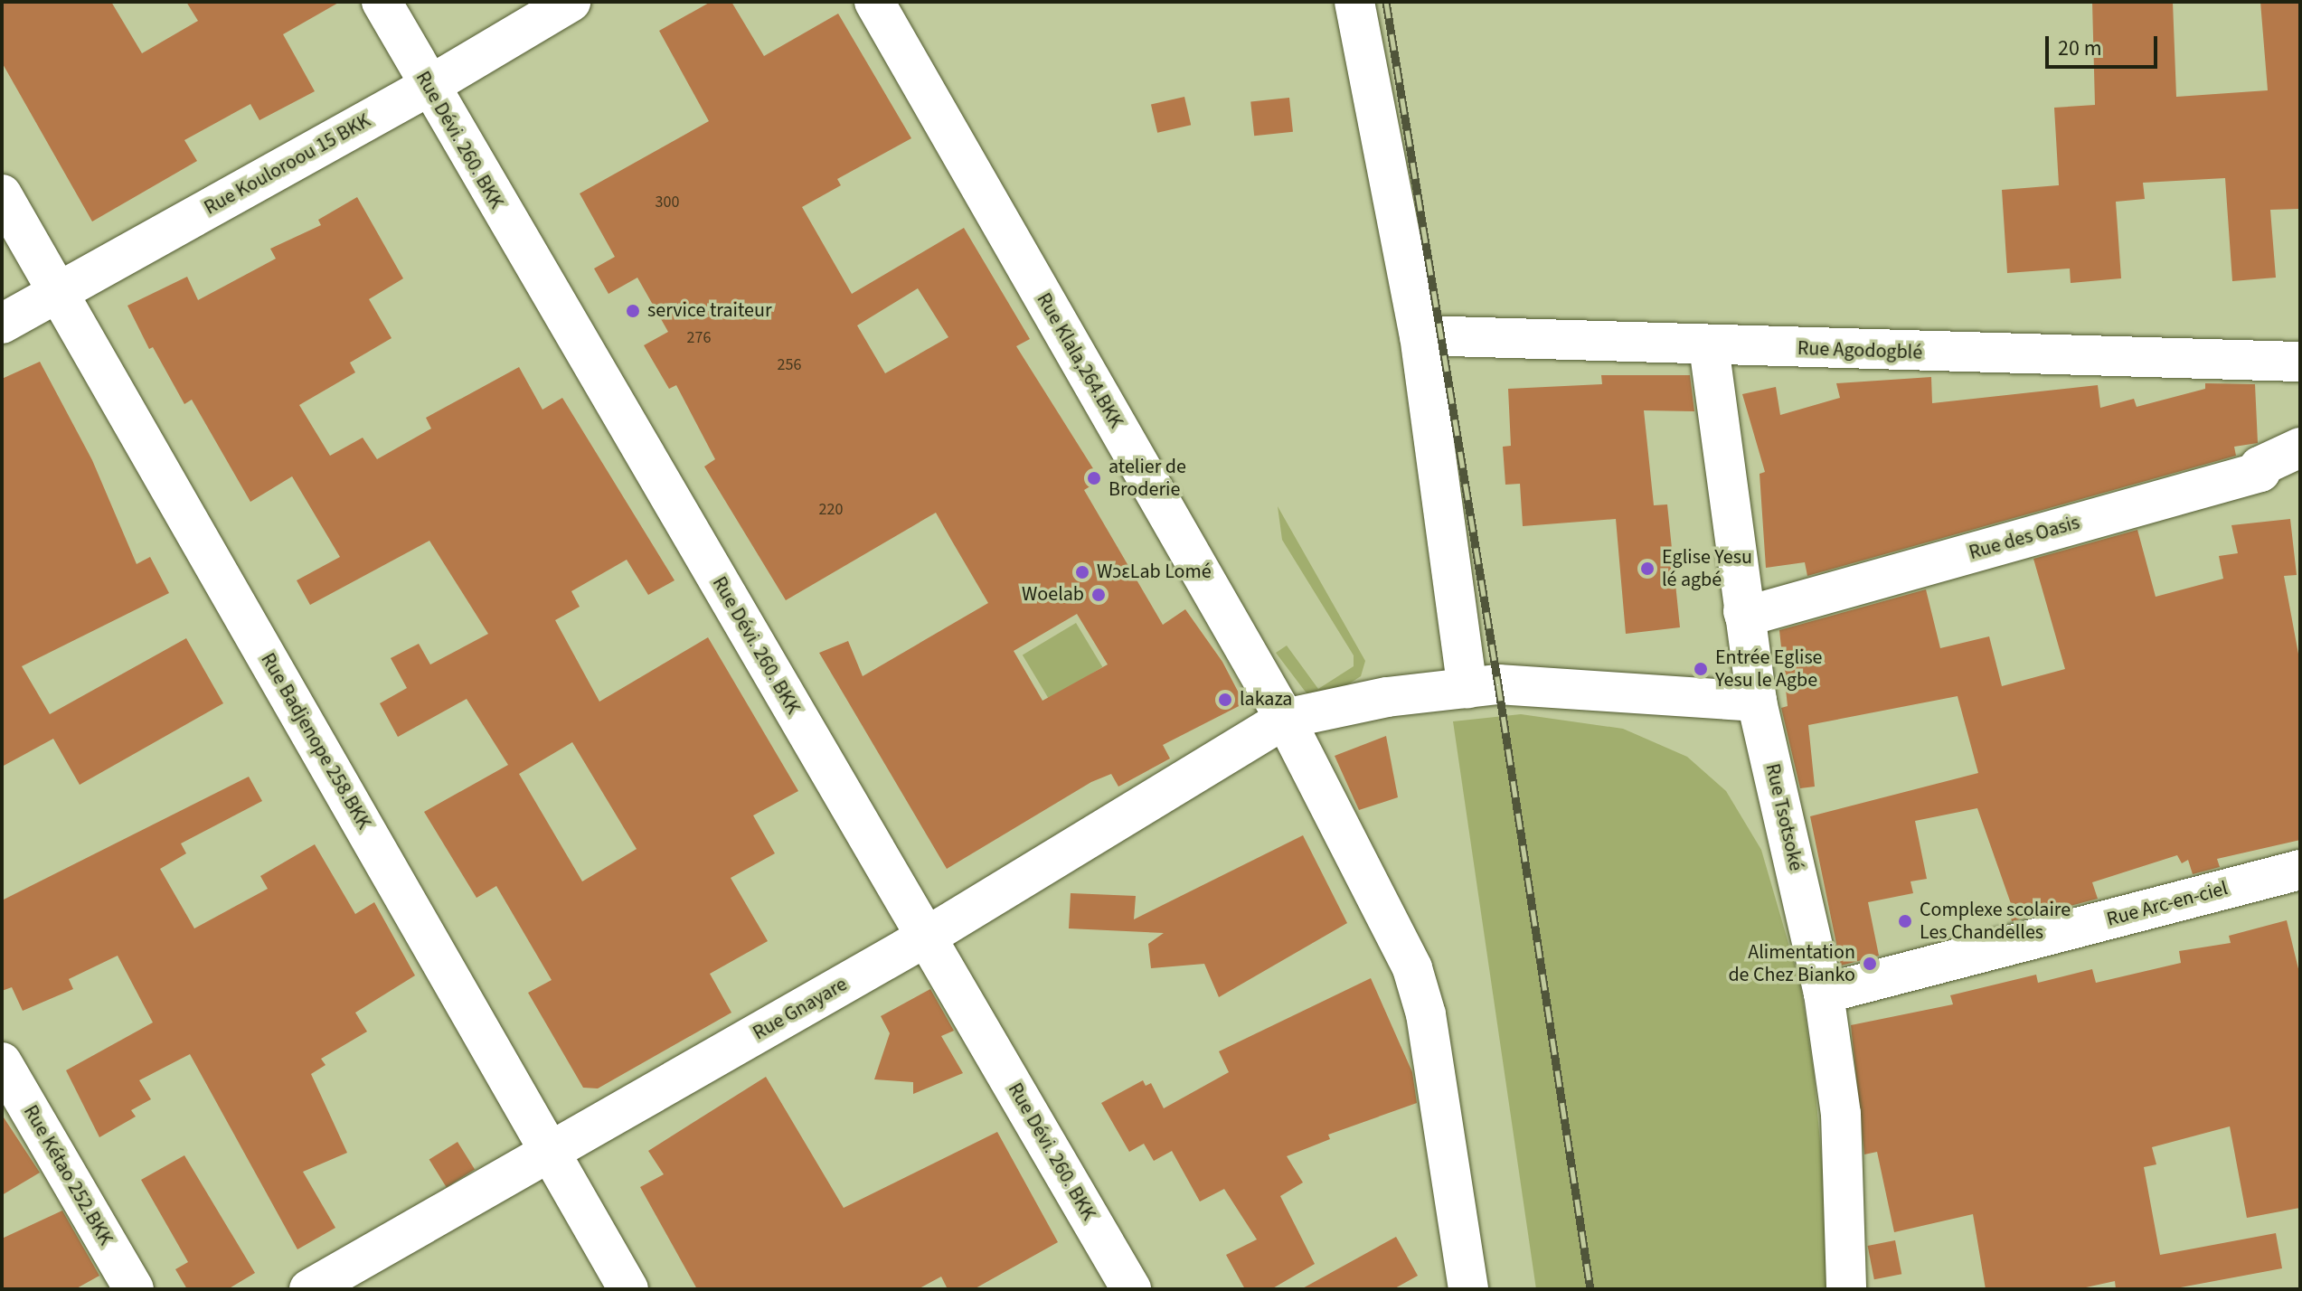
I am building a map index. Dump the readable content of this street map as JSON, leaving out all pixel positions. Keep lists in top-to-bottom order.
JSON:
{
  "streets": {
    "street": [
      "Rue Dévi. 260. BKK",
      "Rue Kouloroou 15 BKK",
      "Rue Agodogblé",
      "Rue Klala,264.BKK",
      "Rue des Oasis",
      "Rue Badjenope 258.BKK",
      "Rue Tsotsoké",
      "Rue Arc-en-ciel",
      "Rue Gnayare",
      "Rue Kétao 252.BKK"
    ]
  },
  "crossings": [
    ["Rue Dévi. 260. BKK", "Rue Kouloroou 15 BKK"],
    ["Rue Dévi. 260. BKK", "Rue Gnayare"],
    ["Rue Kouloroou 15 BKK", "Rue Badjenope 258.BKK"],
    ["Rue Agodogblé", "Rue Tsotsoké"],
    ["Rue Klala,264.BKK", "Rue Gnayare"],
    ["Rue des Oasis", "Rue Tsotsoké"],
    ["Rue Badjenope 258.BKK", "Rue Gnayare"],
    ["Rue Tsotsoké", "Rue Arc-en-ciel"]
  ],
  "places": [
    "service traiteur",
    "atelier de Broderie",
    "Eglise Yesu lé agbé",
    "WɔɛLab Lomé",
    "Woelab",
    "Entrée Eglise Yesu le Agbe",
    "lakaza",
    "Complexe scolaire Les Chandelles",
    "Alimentation de Chez Bianko"
  ],
  "house_numbers": [
    "300",
    "276",
    "256",
    "220"
  ],
  "scale_bar": "20 m"
}
